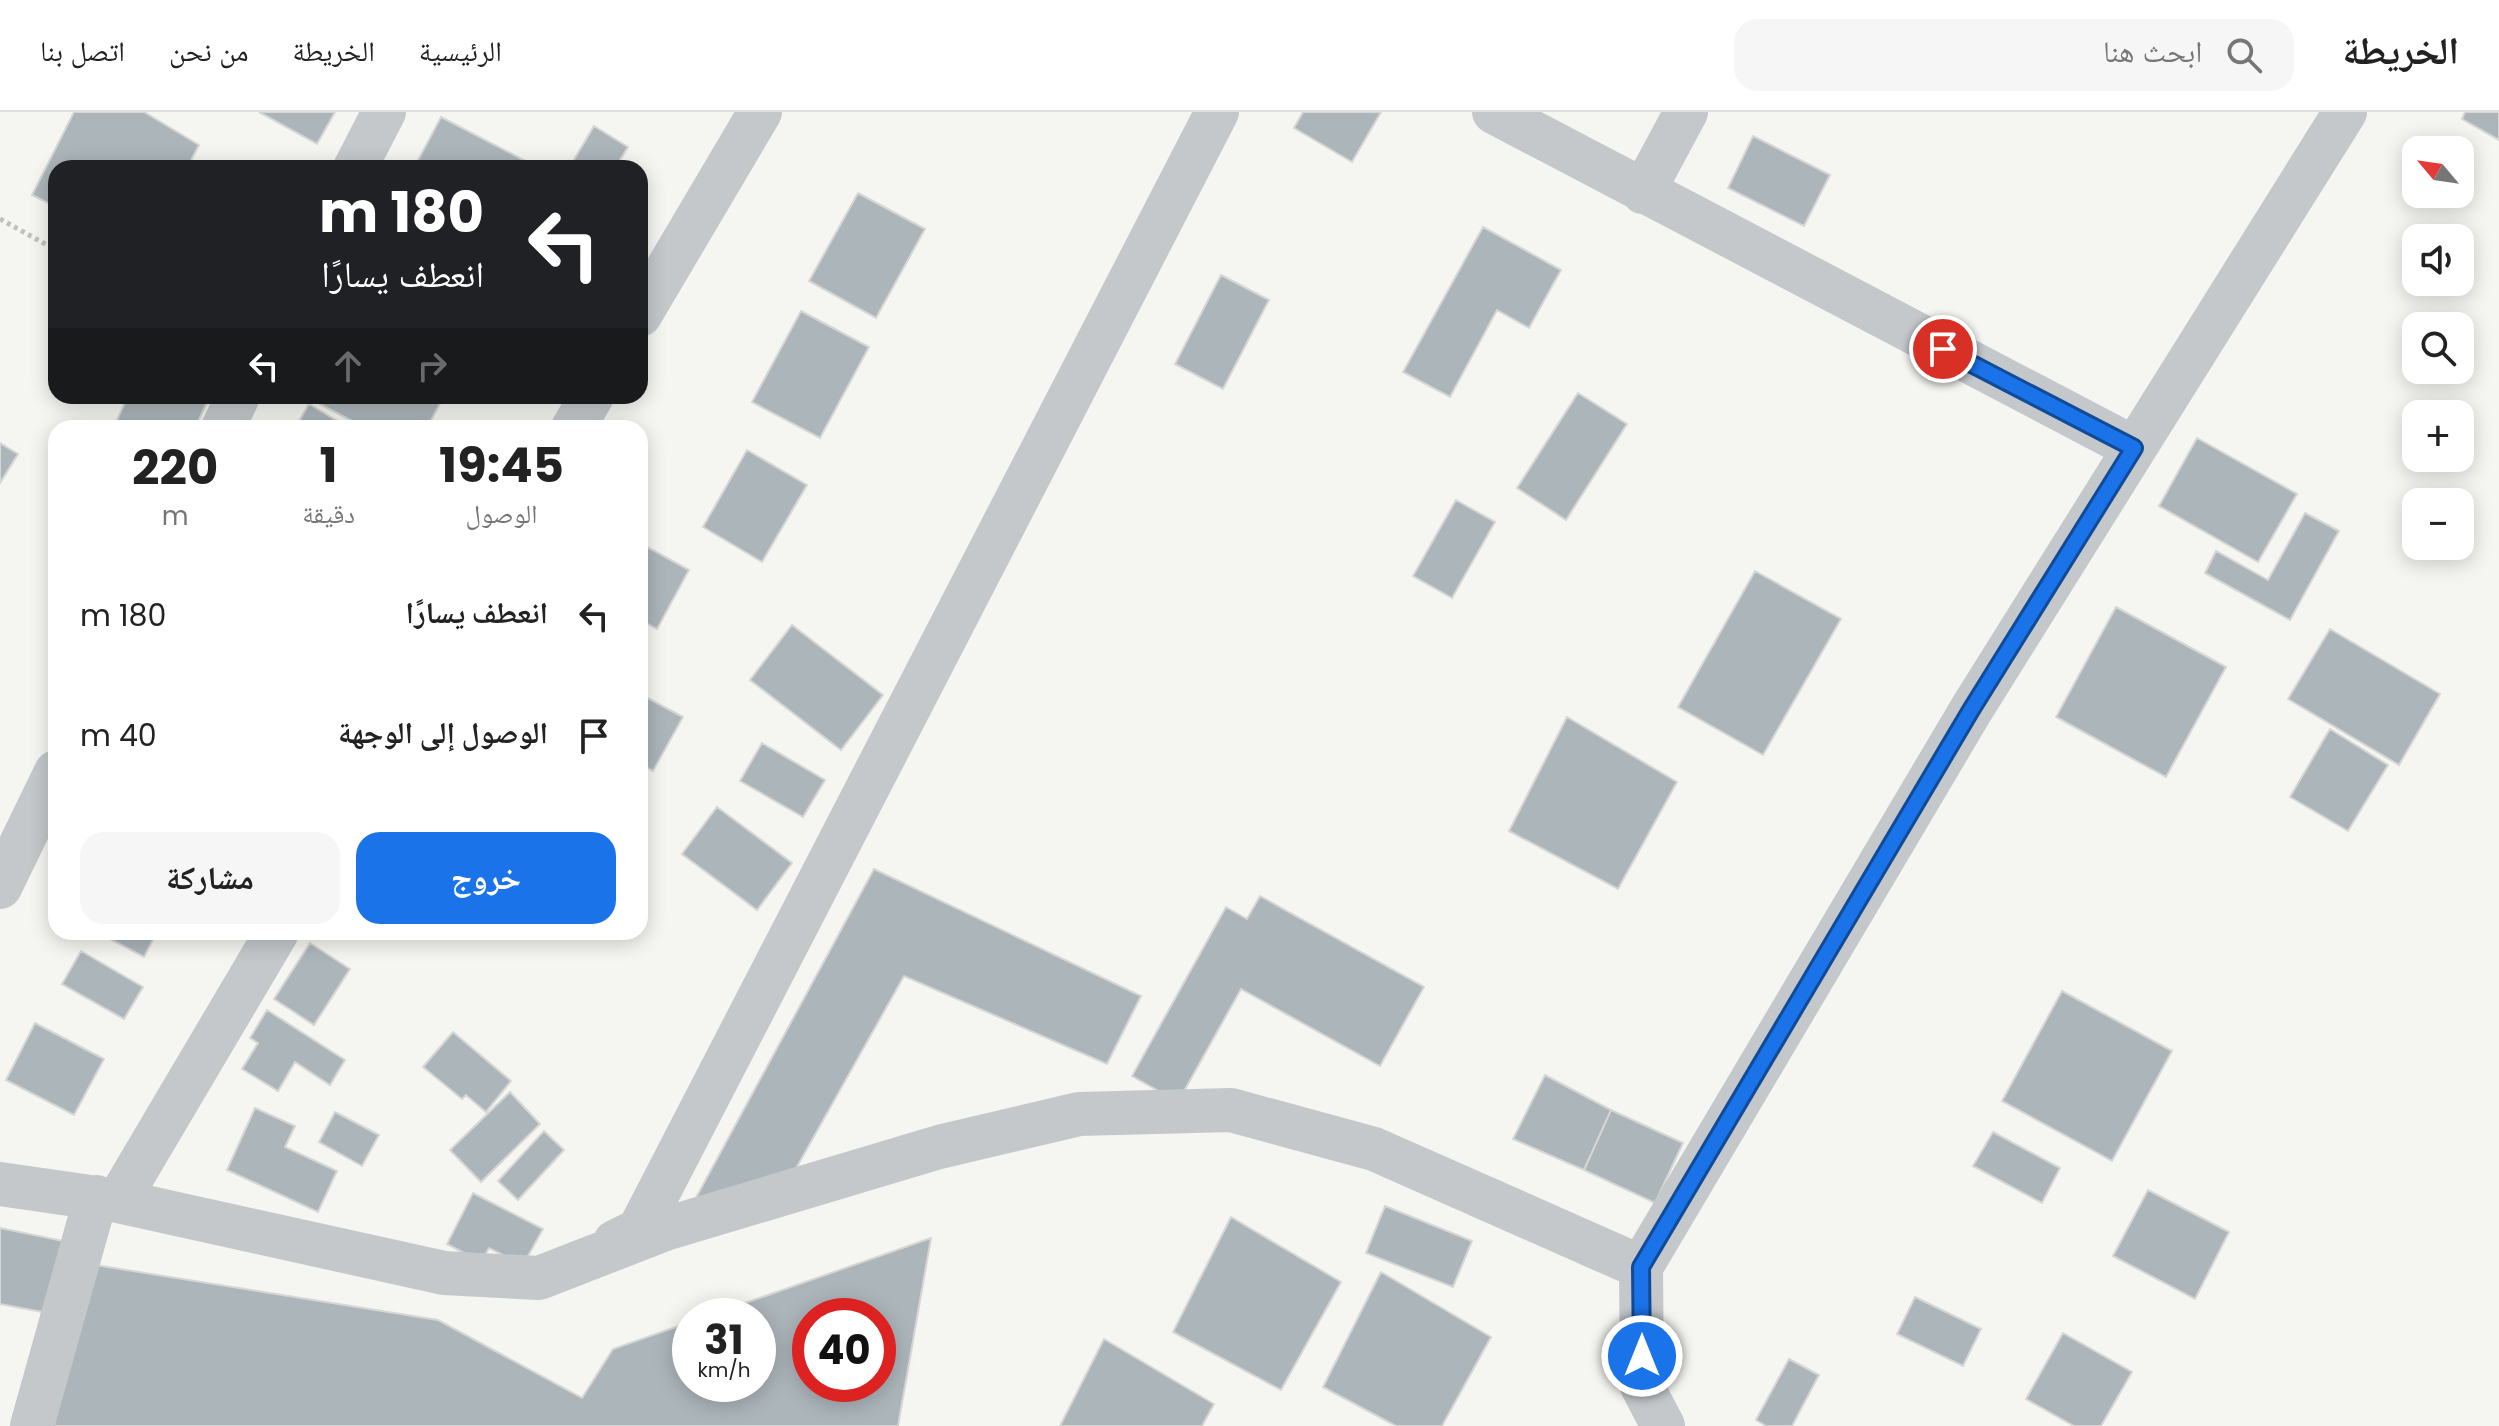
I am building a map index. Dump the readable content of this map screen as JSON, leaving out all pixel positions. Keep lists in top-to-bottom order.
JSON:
{
  "north": "top left",
  "page": {
    "header": "الخريطة",
    "search": "ابحث هنا",
    "nav": [
      "الرئيسية",
      "الخريطة",
      "من نحن",
      "اتصل بنا"
    ],
    "map_buttons": ["+", "−"],
    "turn": ["180 m", "انعطف يسارًا"],
    "eta": [
      "19:45",
      "الوصول",
      "1",
      "دقيقة",
      "220",
      "m"
    ],
    "list": [
      {
        "name": "انعطف يسارًا",
        "value": "180 m"
      },
      {
        "name": "الوصول إلى الوجهة",
        "value": "40 m"
      }
    ],
    "buttons": ["خروج", "مشاركة"],
    "speed": "31 km/h",
    "limit": "40"
  }
}
